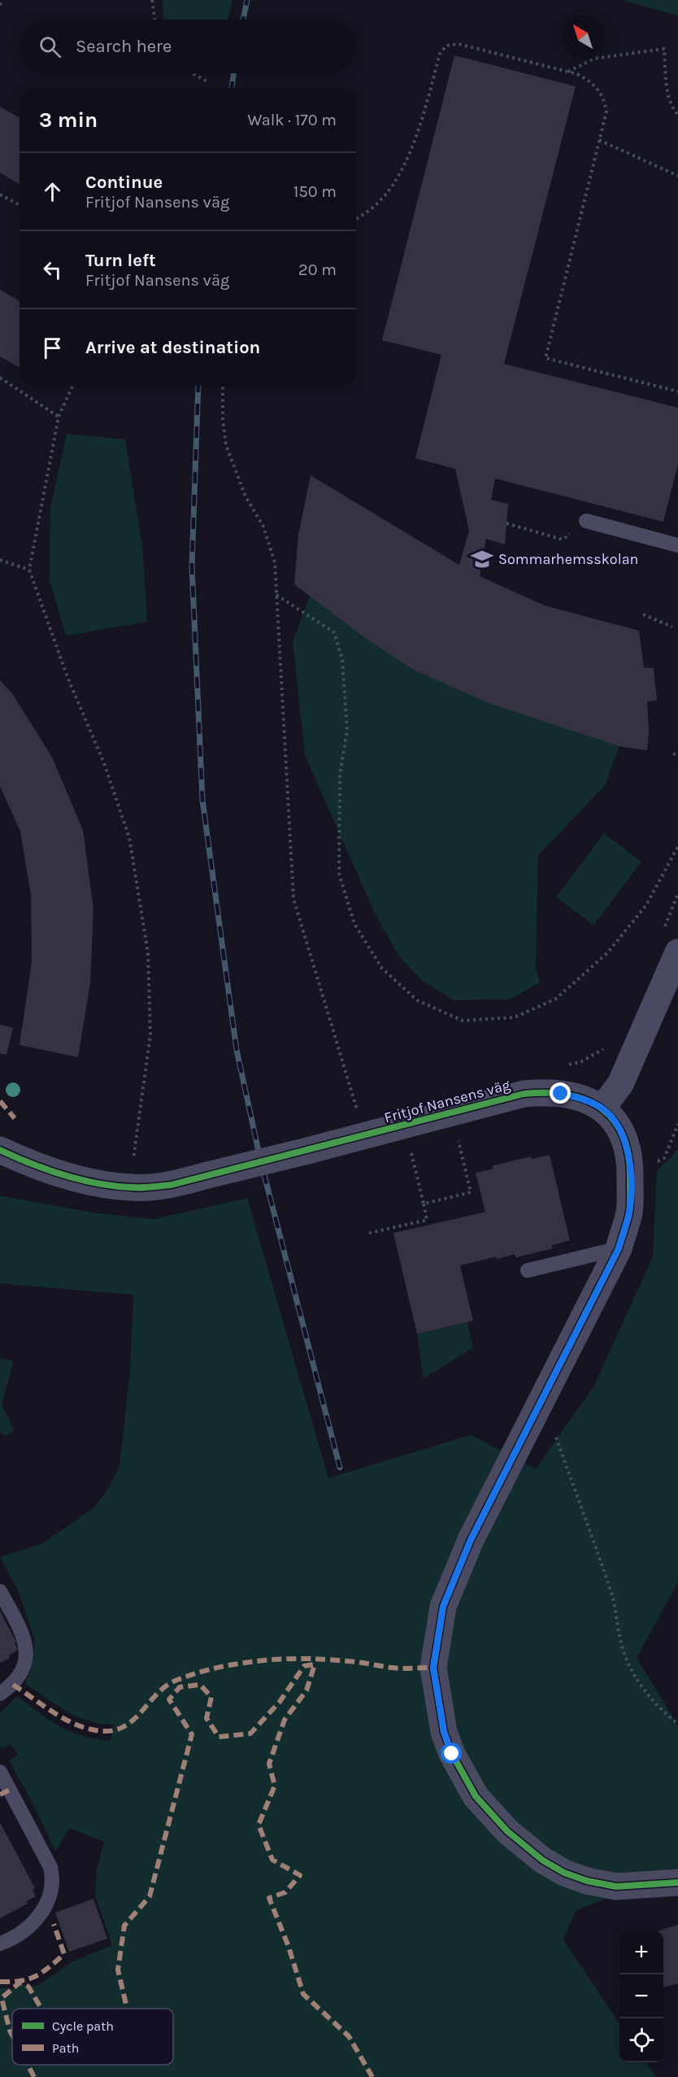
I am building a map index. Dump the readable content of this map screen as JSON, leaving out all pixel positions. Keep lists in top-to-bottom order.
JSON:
{
  "streets": {
    "street": ["Fritjof Nansens väg"]
  },
  "places": {
    "school or university": ["Sommarhemsskolan"]
  },
  "legend": ["Cycle path", "Path"],
  "north": "top left",
  "page": {
    "search": "Search here",
    "heading": ["3 min", "Walk · 170 m"],
    "list": [
      ["Continue", "Fritjof Nansens väg", "150 m"],
      ["Turn left", "Fritjof Nansens väg", "20 m"],
      "Arrive at destination"
    ],
    "map_buttons": ["+", "−"]
  }
}
